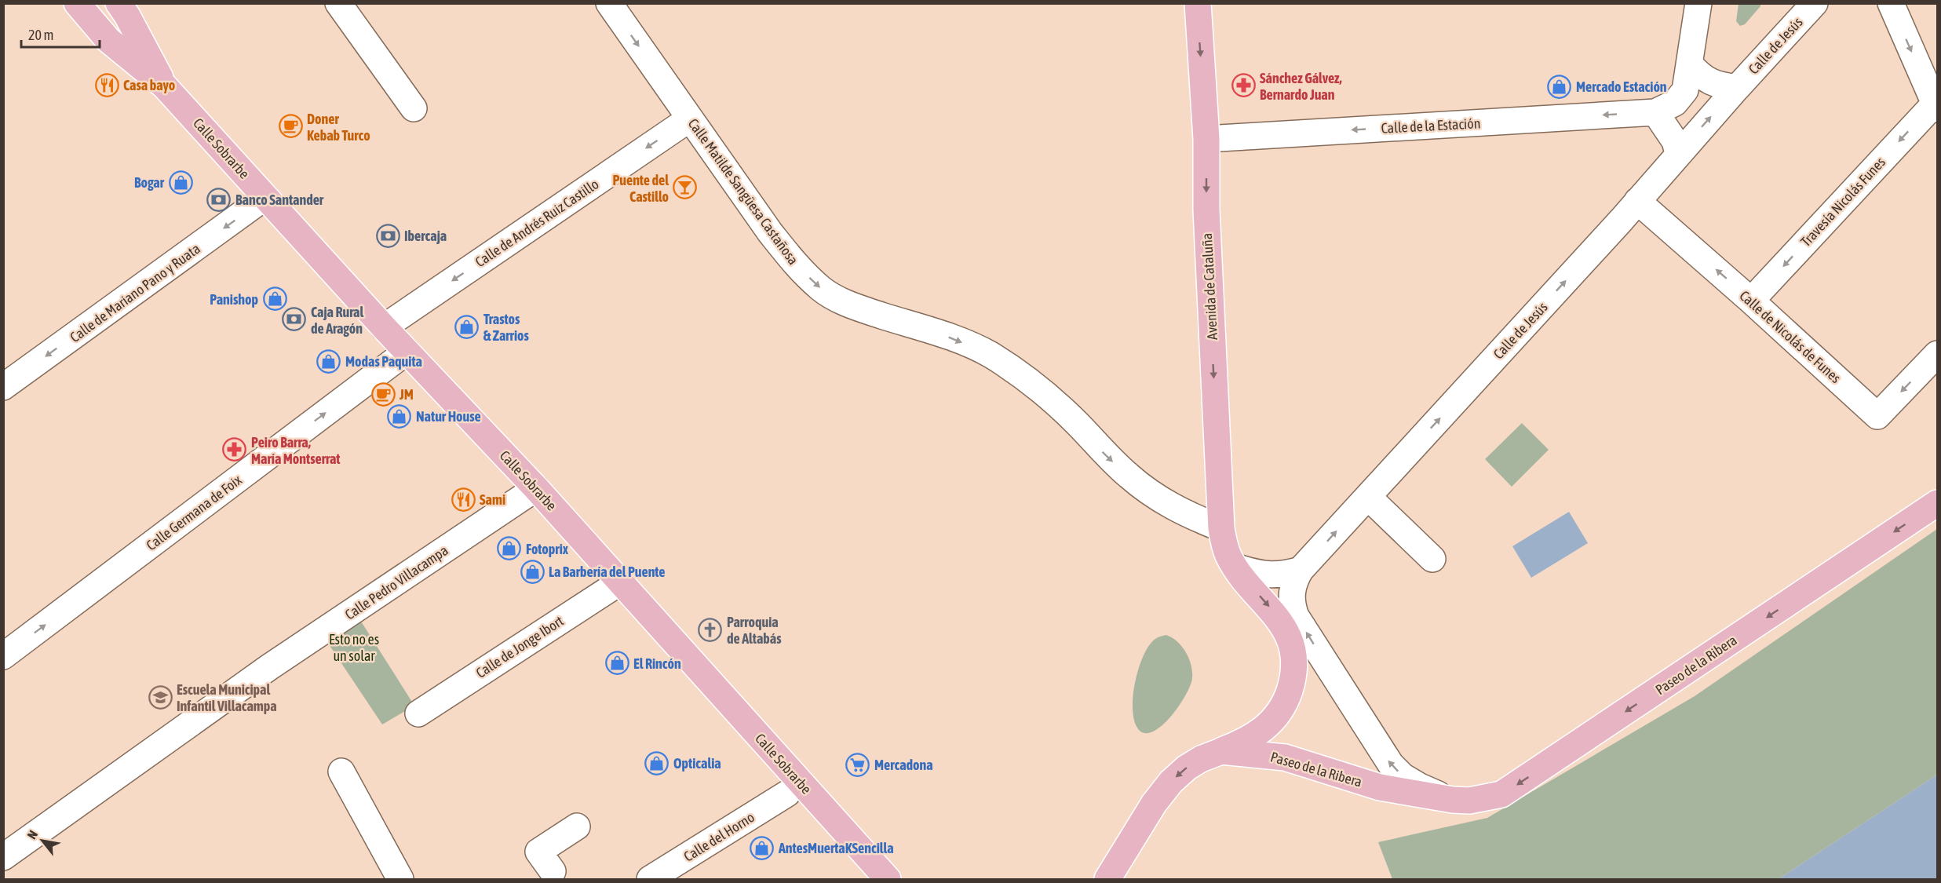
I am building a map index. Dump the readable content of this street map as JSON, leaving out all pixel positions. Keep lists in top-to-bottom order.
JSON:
{
  "streets": {
    "main road": ["Calle Sobrarbe", "Avenida de Cataluña", "Paseo de la Ribera"],
    "street": [
      "Calle de Jesús",
      "Calle de la Estación",
      "Calle Matilde Sangüesa Castañosa",
      "Travesía Nicolás Funes",
      "Calle de Andrés Ruiz Castillo",
      "Calle de Mariano Pano y Ruata",
      "Calle de Nicolás de Funes",
      "Calle Germana de Foix",
      "Calle Pedro Villacampa",
      "Calle de Jonge Ibort",
      "Calle del Horno"
    ]
  },
  "crossings": [
    ["Calle de Jesús", "Calle de Nicolás de Funes"],
    ["Calle de Jesús", "Paseo de la Ribera"],
    ["Calle de la Estación", "Avenida de Cataluña"],
    ["Calle Sobrarbe", "Calle de Andrés Ruiz Castillo"],
    ["Calle Sobrarbe", "Calle de Mariano Pano y Ruata"],
    ["Calle Sobrarbe", "Calle Germana de Foix"],
    ["Calle Sobrarbe", "Calle Pedro Villacampa"],
    ["Calle Sobrarbe", "Calle de Jonge Ibort"],
    ["Calle Matilde Sangüesa Castañosa", "Calle de Andrés Ruiz Castillo"],
    ["Calle Matilde Sangüesa Castañosa", "Avenida de Cataluña"],
    ["Travesía Nicolás Funes", "Calle de Nicolás de Funes"],
    ["Avenida de Cataluña", "Paseo de la Ribera"]
  ],
  "one_way": [
    "Calle de Jesús",
    "Calle de la Estación",
    "Calle Matilde Sangüesa Castañosa",
    "Travesía Nicolás Funes",
    "Calle de Andrés Ruiz Castillo",
    "Avenida de Cataluña",
    "Calle de Mariano Pano y Ruata",
    "Calle de Nicolás de Funes",
    "Calle Germana de Foix"
  ],
  "parks": ["Esto no es un solar"],
  "places": {
    "restaurant": ["Casa bayo", "Sami"],
    "pharmacy": ["Sánchez Gálvez, Bernardo Juan", "Peiro Barra, María Montserrat"],
    "shop": [
      "Mercado Estación",
      "Bogar",
      "Panishop",
      "Trastos & Zarrios",
      "Modas Paquita",
      "Natur House",
      "Fotoprix",
      "La Barbería del Puente",
      "El Rincón",
      "Opticalia",
      "AntesMuertaKSencilla"
    ],
    "cafe": ["Doner Kebab Turco", "JM"],
    "bar": ["Puente del Castillo"],
    "bank": ["Banco Santander", "Ibercaja", "Caja Rural de Aragón"],
    "church": ["Parroquia de Altabás"],
    "school or university": ["Escuela Municipal Infantil Villacampa"],
    "supermarket": ["Mercadona"]
  },
  "scale_bar": "20 m",
  "north": "top left"
}
